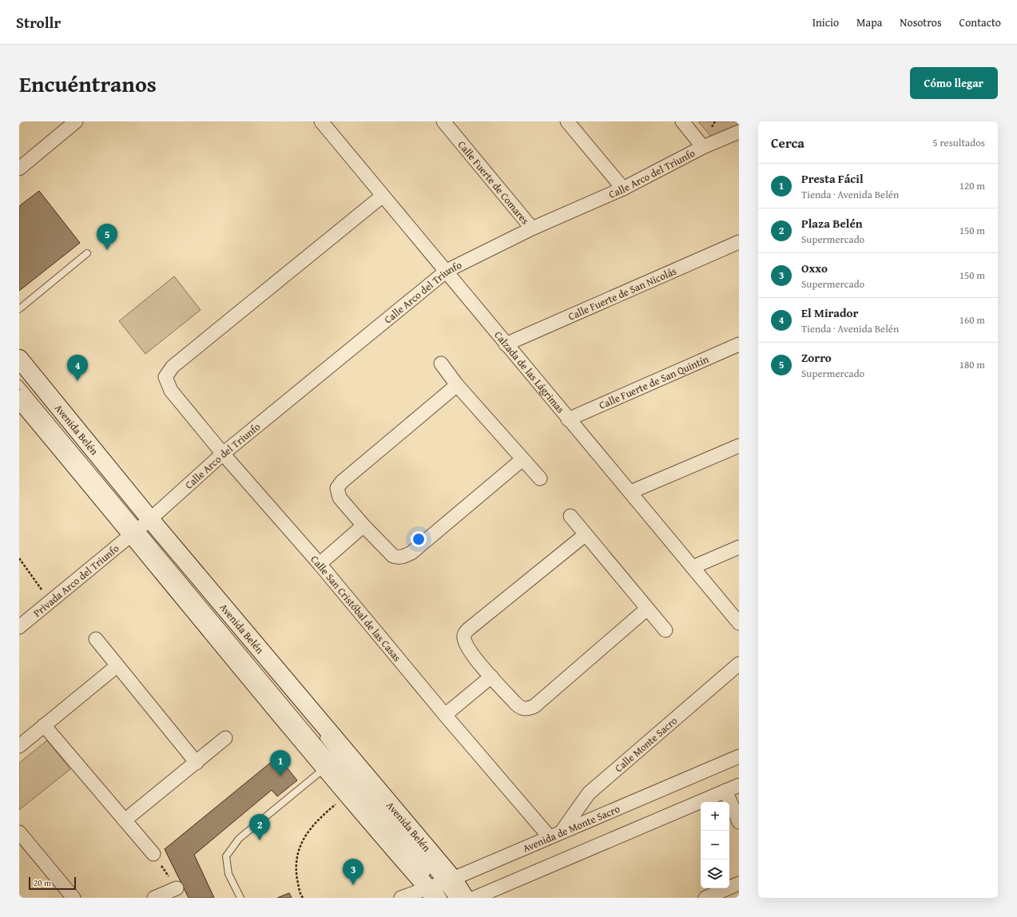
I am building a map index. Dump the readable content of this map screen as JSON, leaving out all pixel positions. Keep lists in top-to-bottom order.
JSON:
{
  "streets": {
    "main road": ["Avenida Belén"],
    "street": [
      "Calle Arco del Triunfo",
      "Calle Fuerte de Comares",
      "Calle Fuerte de San Nicolás",
      "Calzada de las Lágrimas",
      "Calle Fuerte de San Quintín",
      "Privada Arco del Triunfo",
      "Calle San Cristóbal de las Casas",
      "Calle Monte Sacro",
      "Avenida de Monte Sacro"
    ]
  },
  "crossings": [
    ["Calle Arco del Triunfo", "Calle Fuerte de Comares"],
    ["Calle Arco del Triunfo", "Calzada de las Lágrimas"],
    ["Calle Arco del Triunfo", "Avenida Belén"],
    ["Calle Arco del Triunfo", "Privada Arco del Triunfo"],
    ["Calle Arco del Triunfo", "Calle San Cristóbal de las Casas"],
    ["Calle Fuerte de San Nicolás", "Calzada de las Lágrimas"],
    ["Calzada de las Lágrimas", "Calle Fuerte de San Quintín"],
    ["Calzada de las Lágrimas", "Calle San Cristóbal de las Casas"],
    ["Avenida Belén", "Privada Arco del Triunfo"],
    ["Avenida Belén", "Avenida de Monte Sacro"],
    ["Calle San Cristóbal de las Casas", "Calle Monte Sacro"],
    ["Calle San Cristóbal de las Casas", "Avenida de Monte Sacro"],
    ["Calle Monte Sacro", "Avenida de Monte Sacro"]
  ],
  "scale_bar": "20 m",
  "page": {
    "header": "Strollr",
    "nav": [
      "Inicio",
      "Mapa",
      "Nosotros",
      "Contacto"
    ],
    "title": "Encuéntranos",
    "buttons": "Cómo llegar",
    "heading": ["Cerca", "5 resultados"],
    "list": [
      {
        "mark": "1",
        "name": "Presta Fácil",
        "note": "Tienda · Avenida Belén",
        "value": "120 m"
      },
      {
        "mark": "2",
        "name": "Plaza Belén",
        "note": "Supermercado",
        "value": "150 m"
      },
      {
        "mark": "3",
        "name": "Oxxo",
        "note": "Supermercado",
        "value": "150 m"
      },
      {
        "mark": "4",
        "name": "El Mirador",
        "note": "Tienda · Avenida Belén",
        "value": "160 m"
      },
      {
        "mark": "5",
        "name": "Zorro",
        "note": "Supermercado",
        "value": "180 m"
      }
    ],
    "pins": [
      "5",
      "4",
      "1",
      "2",
      "3"
    ],
    "map_buttons": ["+", "−"],
    "scale": "20 m"
  }
}
